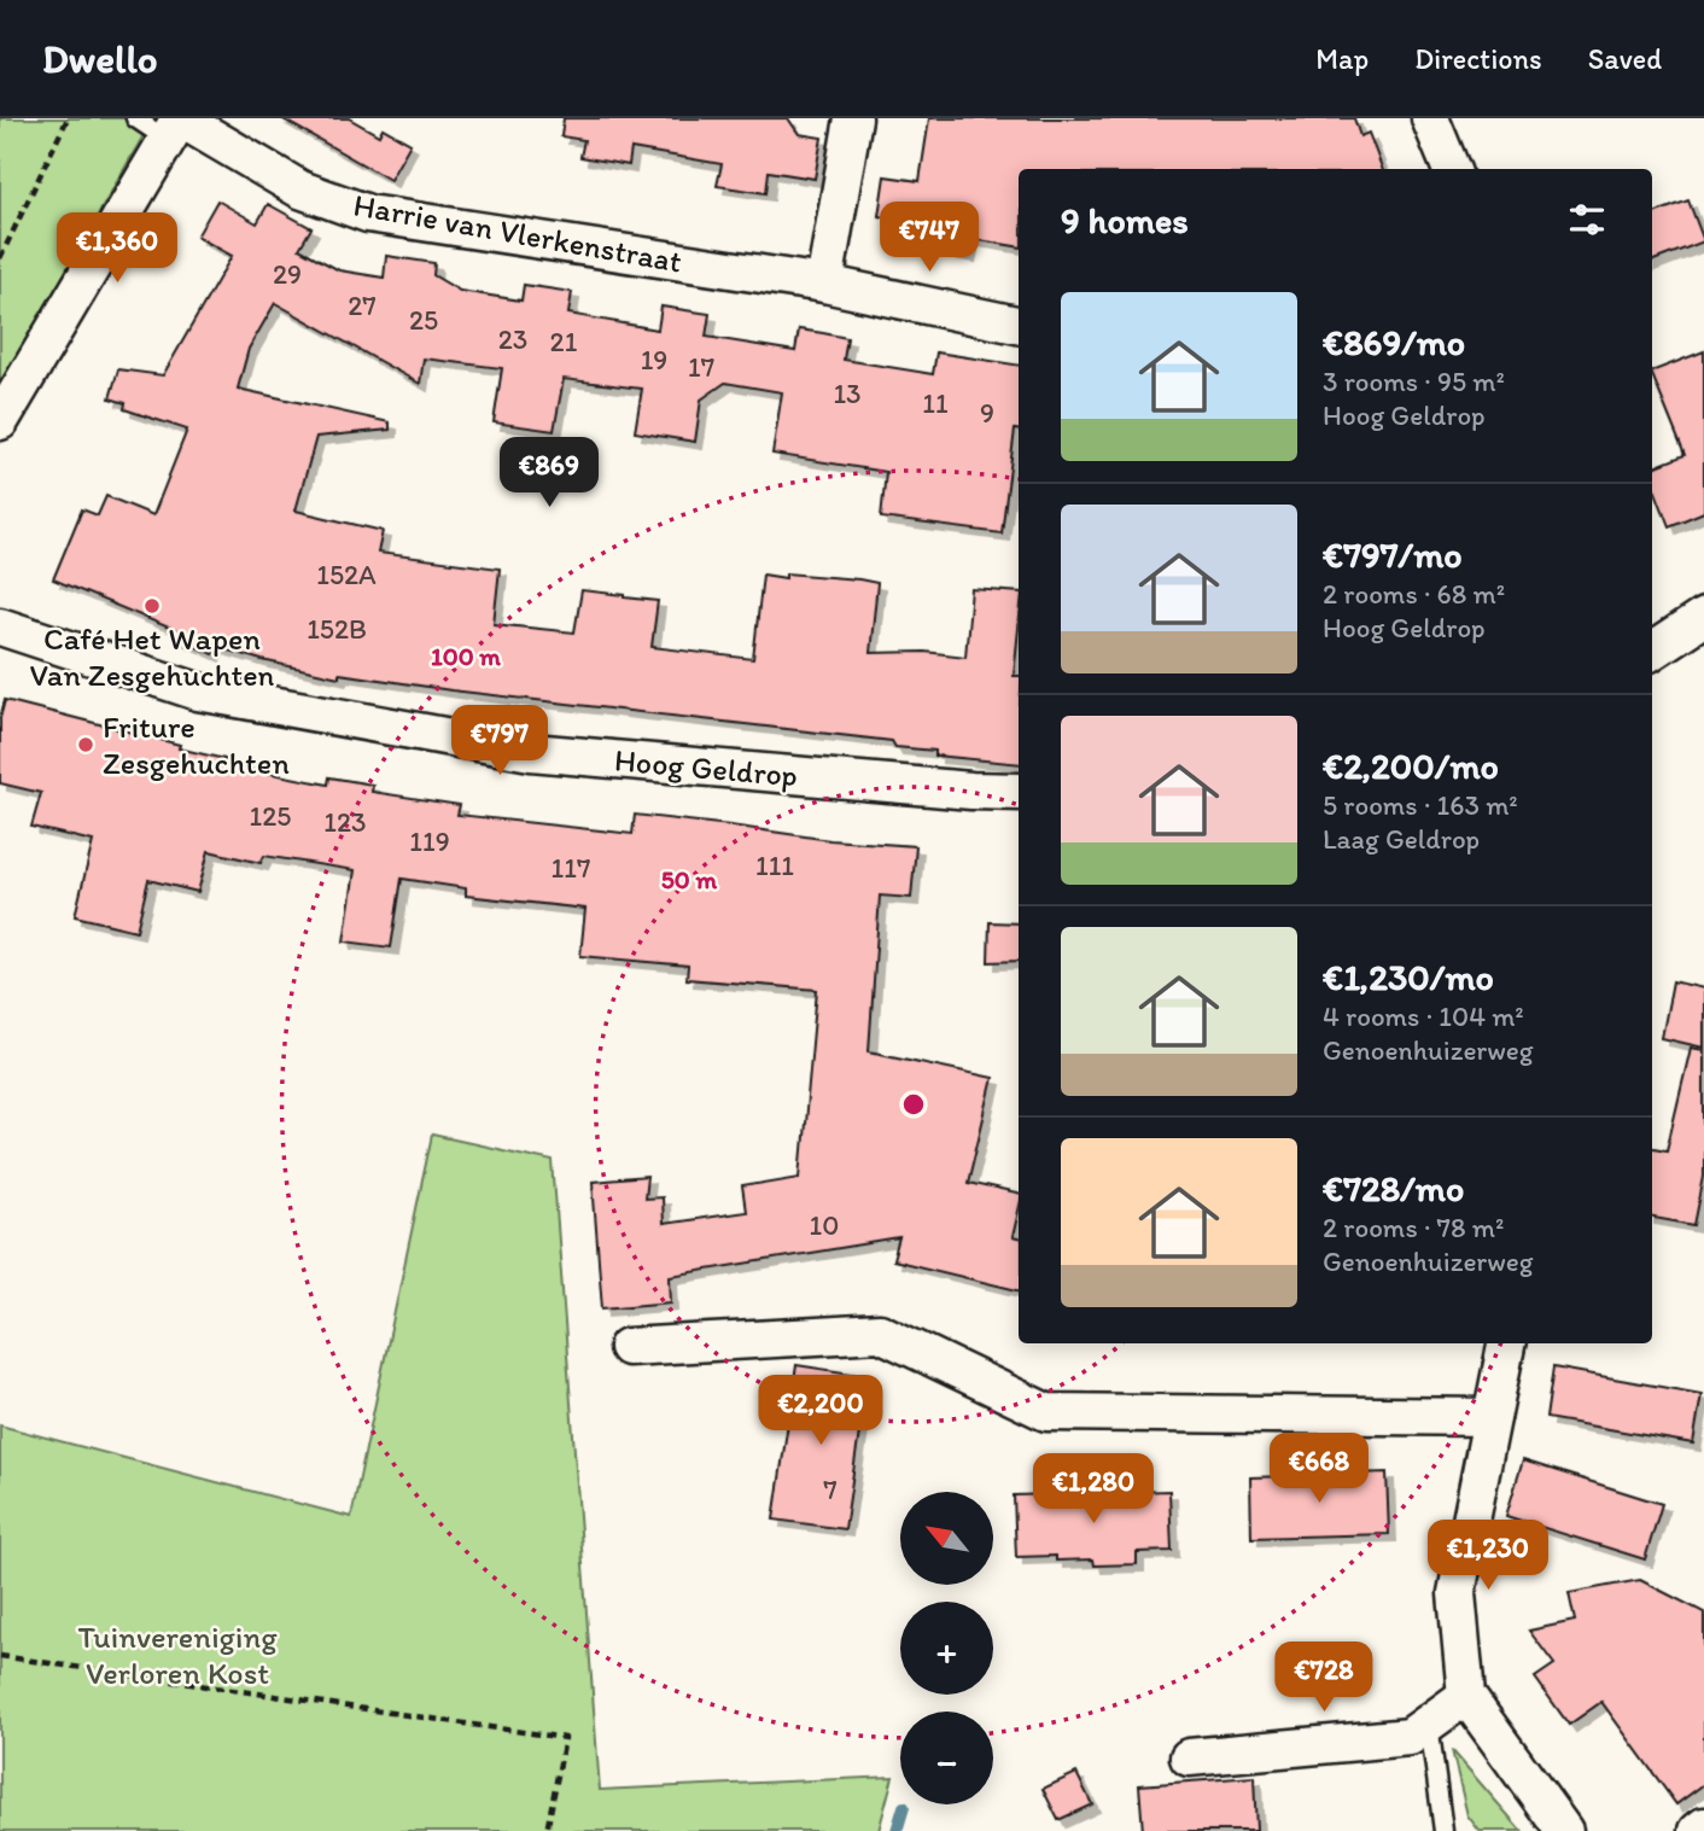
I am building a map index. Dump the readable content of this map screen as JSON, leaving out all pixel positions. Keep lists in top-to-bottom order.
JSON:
{
  "streets": {
    "street": ["Harrie van Vlerkenstraat", "Hoog Geldrop"]
  },
  "parks": ["Tuinvereniging Verloren Kost"],
  "places": ["Café Het Wapen Van Zesgehuchten", "Friture Zesgehuchten"],
  "house_numbers": [
    "29",
    "27",
    "25",
    "23",
    "21",
    "19",
    "17",
    "13",
    "11",
    "9",
    "152A",
    "152B",
    "125",
    "123",
    "119",
    "111",
    "117",
    "10",
    "7"
  ],
  "north": "top left",
  "page": {
    "header": "Dwello",
    "nav": ["Map", "Directions", "Saved"],
    "heading": "9 homes",
    "price": [
      "€747",
      "€1,360",
      "€869",
      "€797",
      "€2,200",
      "€668",
      "€1,280",
      "€1,230",
      "€728"
    ],
    "list": [
      {
        "name": "€869/mo",
        "note": "3 rooms · 95 m² · Hoog Geldrop"
      },
      {
        "name": "€797/mo",
        "note": "2 rooms · 68 m² · Hoog Geldrop"
      },
      {
        "name": "€2,200/mo",
        "note": "5 rooms · 163 m² · Laag Geldrop"
      },
      {
        "name": "€1,230/mo",
        "note": "4 rooms · 104 m² · Genoenhuizerweg"
      },
      {
        "name": "€728/mo",
        "note": "2 rooms · 78 m² · Genoenhuizerweg"
      }
    ],
    "map_buttons": ["+", "−"]
  },
  "rings": ["100 m", "50 m"]
}
